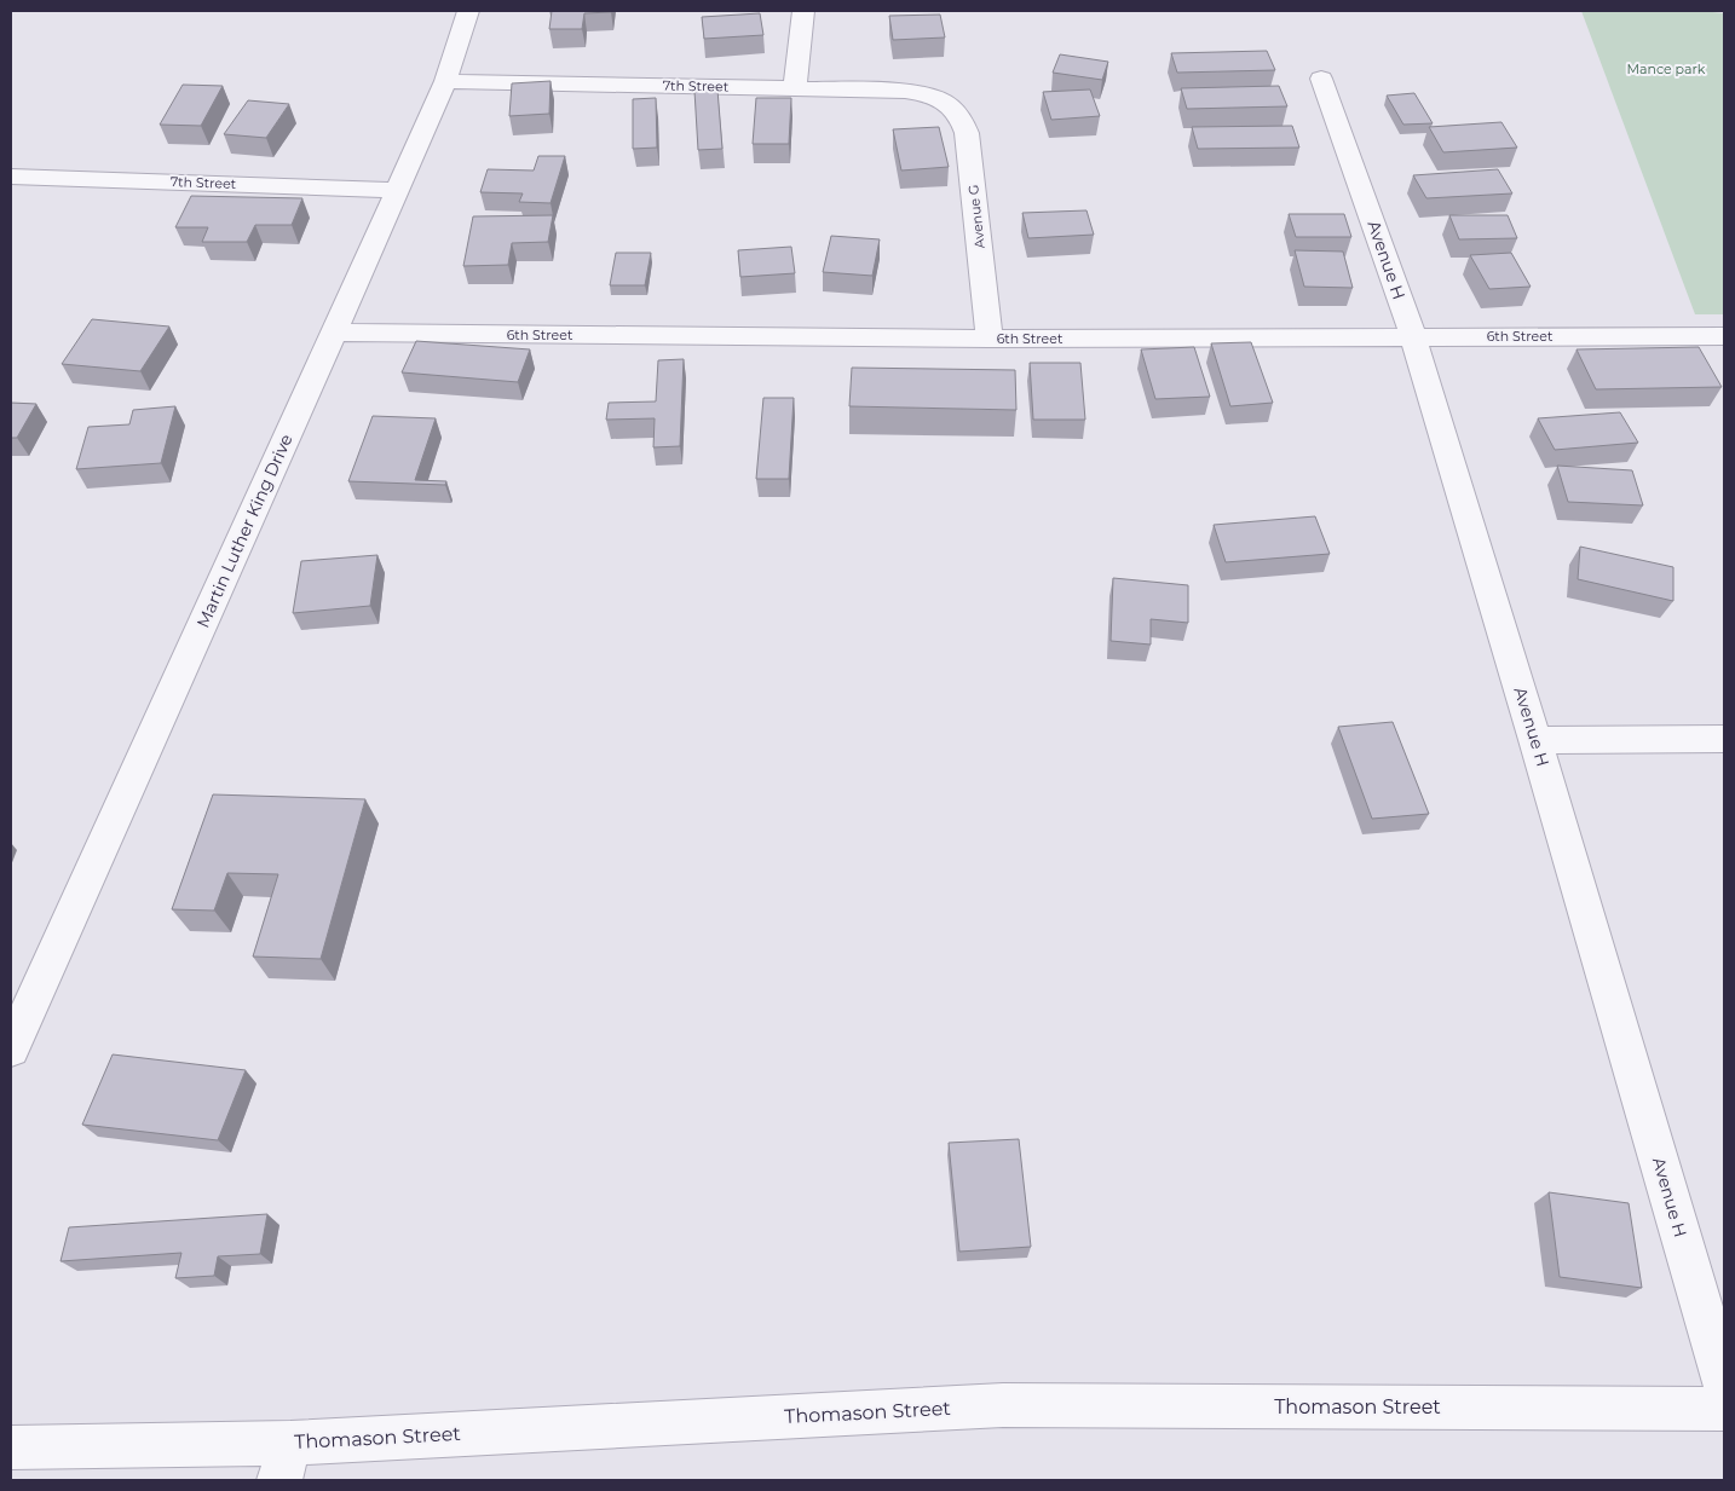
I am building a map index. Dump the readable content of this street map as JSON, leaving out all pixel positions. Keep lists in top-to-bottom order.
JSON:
{
  "streets": {
    "street": [
      "7th Street",
      "Avenue G",
      "Avenue H",
      "6th Street",
      "Martin Luther King Drive",
      "Thomason Street"
    ]
  },
  "crossings": [
    ["7th Street", "Avenue G"],
    ["7th Street", "Martin Luther King Drive"],
    ["Avenue G", "6th Street"],
    ["Avenue H", "6th Street"],
    ["6th Street", "Martin Luther King Drive"]
  ],
  "parks": ["Mance park"]
}
